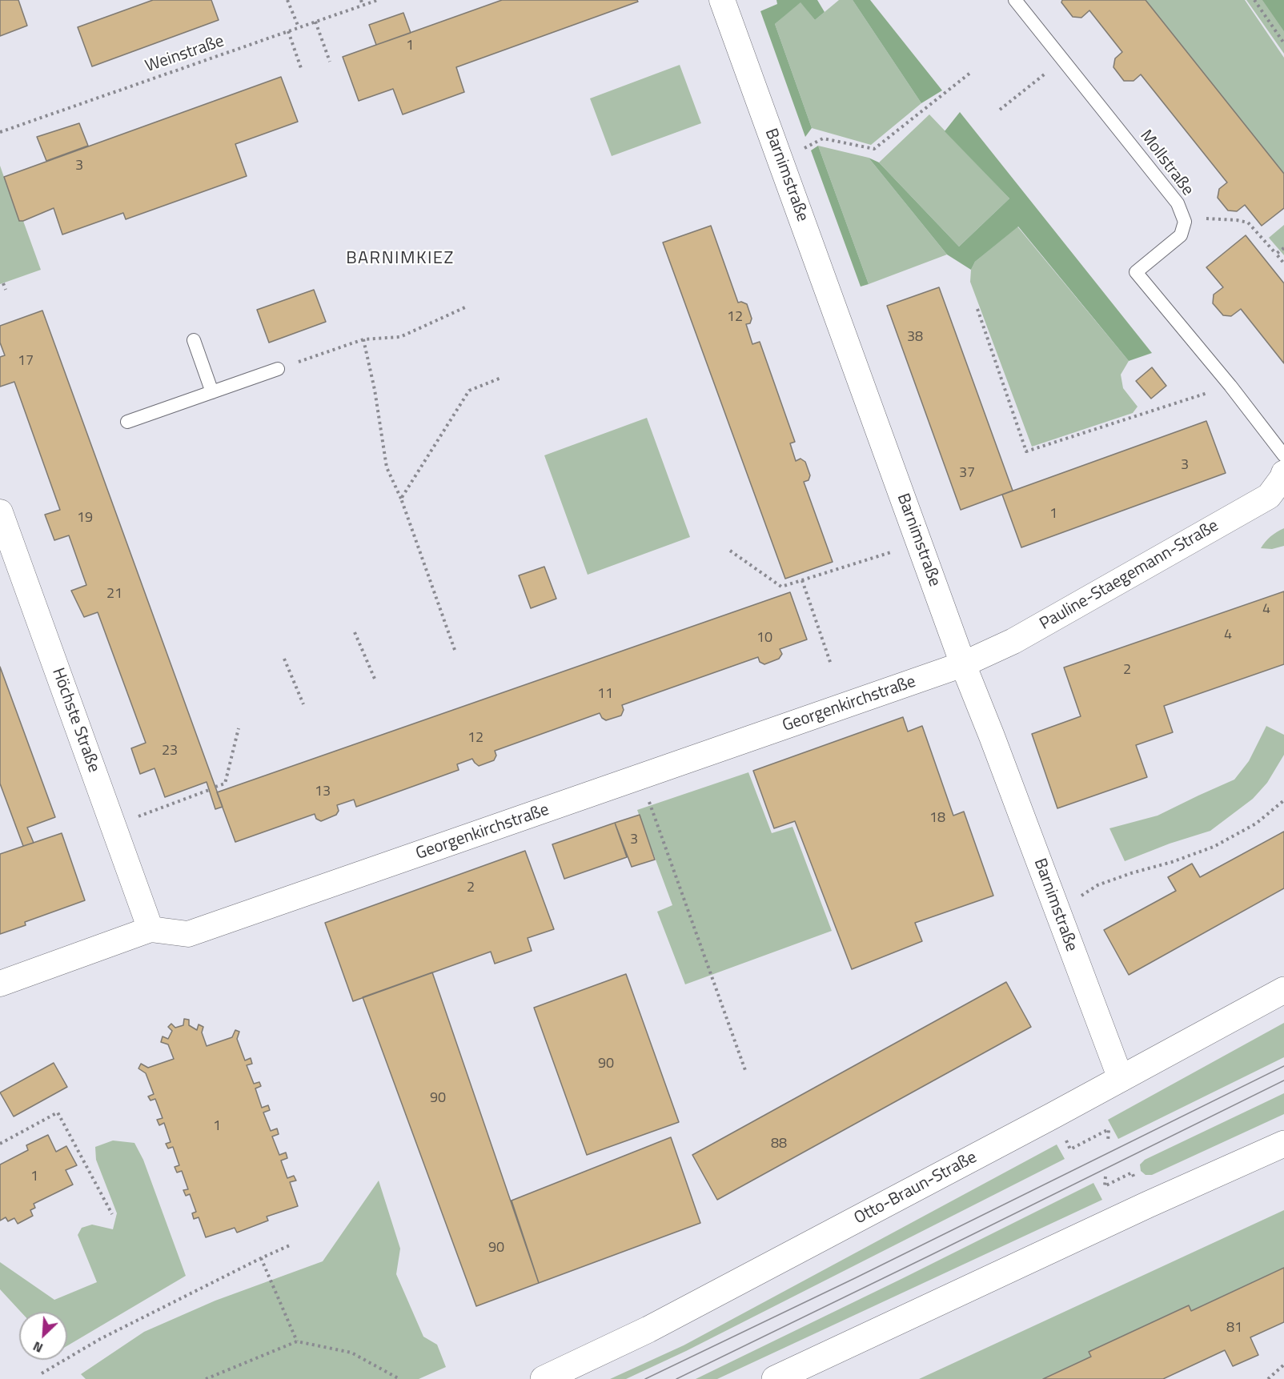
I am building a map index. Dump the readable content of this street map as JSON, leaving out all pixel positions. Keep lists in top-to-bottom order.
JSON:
{
  "streets": {
    "main road": ["Otto-Braun-Straße"],
    "street": [
      "Barnimstraße",
      "Pauline-Staegemann-Straße",
      "Georgenkirchstraße",
      "Höchste Straße"
    ],
    "lane": ["Mollstraße"],
    "path": ["Weinstraße"]
  },
  "crossings": [
    ["Barnimstraße", "Pauline-Staegemann-Straße"],
    ["Barnimstraße", "Georgenkirchstraße"],
    ["Barnimstraße", "Otto-Braun-Straße"],
    ["Pauline-Staegemann-Straße", "Georgenkirchstraße"],
    ["Georgenkirchstraße", "Höchste Straße"]
  ],
  "districts": ["BARNIMKIEZ"],
  "house_numbers": [
    "1",
    "3",
    "12",
    "38",
    "17",
    "3",
    "37",
    "1",
    "19",
    "21",
    "4",
    "4",
    "10",
    "2",
    "11",
    "12",
    "23",
    "13",
    "18",
    "3",
    "2",
    "90",
    "90",
    "1",
    "88",
    "1",
    "90",
    "81"
  ],
  "north": "bottom left"
}
